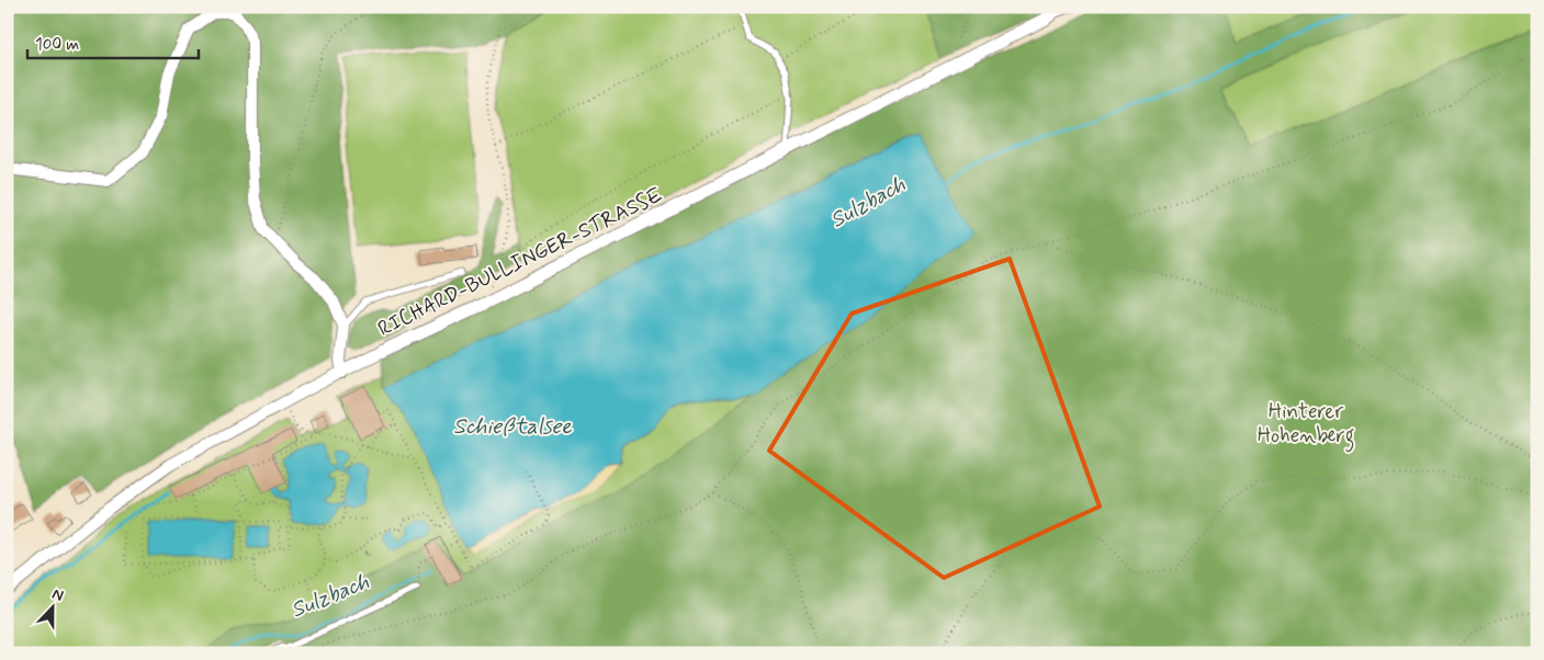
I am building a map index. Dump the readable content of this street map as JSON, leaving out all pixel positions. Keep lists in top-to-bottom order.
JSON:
{
  "streets": {
    "street": ["RICHARD-BULLINGER-STRASSE"]
  },
  "water": ["Sulzbach", "Schießtalsee"],
  "parks": ["Hinterer Hohenberg"],
  "scale_bar": "100 m",
  "north": "top"
}
